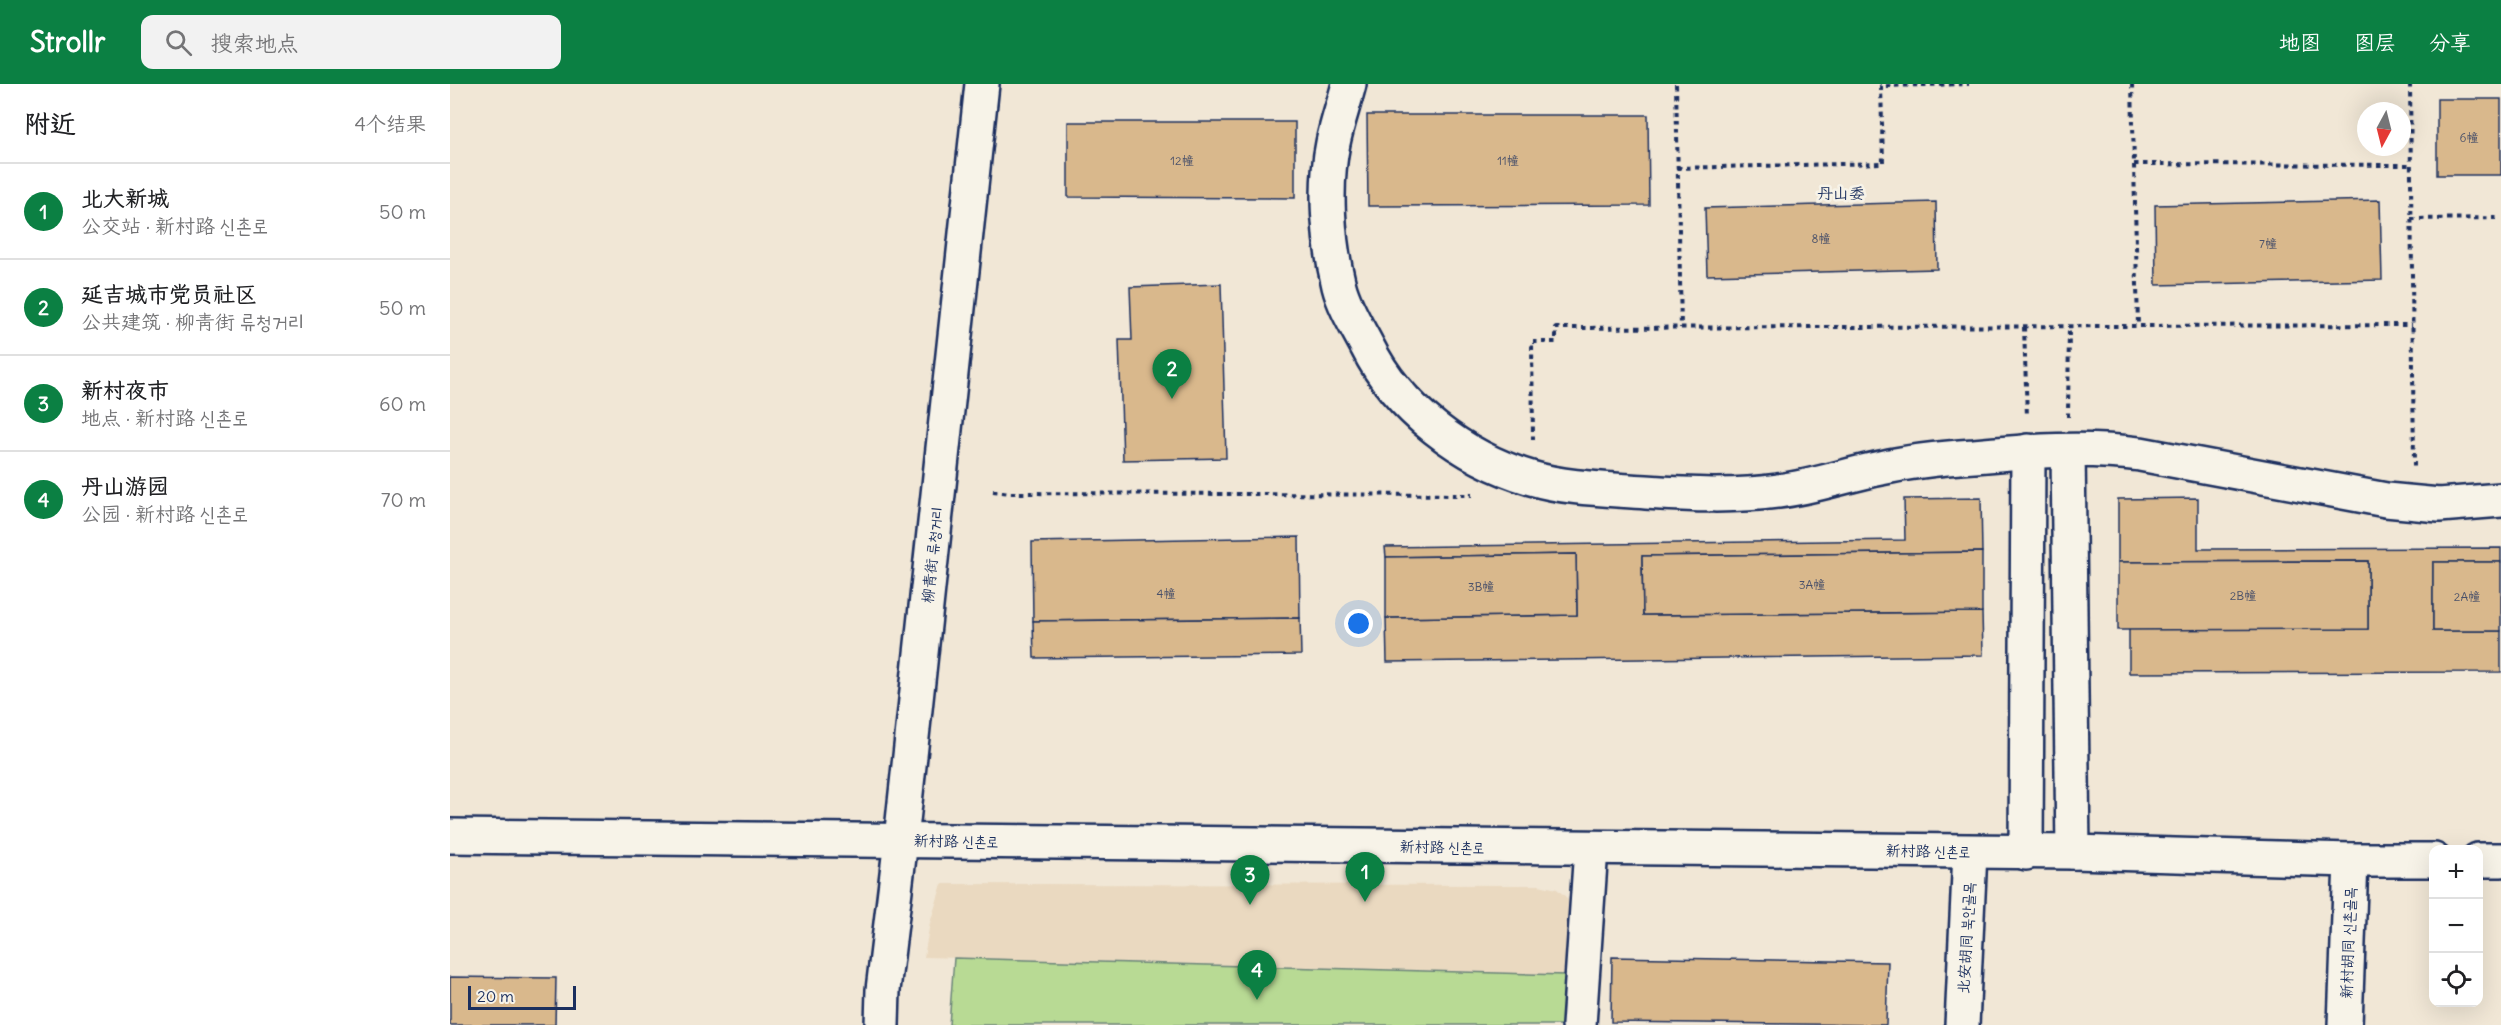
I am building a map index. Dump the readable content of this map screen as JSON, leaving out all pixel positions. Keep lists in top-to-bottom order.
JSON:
{
  "streets": {
    "street": [
      "柳青街 류청거리",
      "新村路 신촌로",
      "北安胡同 북안골목",
      "新村胡同 신촌골목"
    ]
  },
  "crossings": [
    ["柳青街 류청거리", "新村路 신촌로"],
    ["新村路 신촌로", "北安胡同 북안골목"],
    ["新村路 신촌로", "新村胡同 신촌골목"]
  ],
  "districts": ["丹山委"],
  "house_numbers": [
    "6幢",
    "12幢",
    "11幢",
    "8幢",
    "7幢",
    "3A幢",
    "3B幢",
    "4幢",
    "2B幢",
    "2A幢"
  ],
  "scale_bar": "20 m",
  "north": "bottom",
  "page": {
    "header": "Strollr",
    "search": "搜索地点",
    "nav": ["地图", "图层", "分享"],
    "heading": ["附近", "4个结果"],
    "list": [
      {
        "mark": "1",
        "name": "北大新城",
        "note": "公交站 · 新村路 신촌로",
        "value": "50 m"
      },
      {
        "mark": "2",
        "name": "延吉城市党员社区",
        "note": "公共建筑 · 柳青街 류청거리",
        "value": "50 m"
      },
      {
        "mark": "3",
        "name": "新村夜市",
        "note": "地点 · 新村路 신촌로",
        "value": "60 m"
      },
      {
        "mark": "4",
        "name": "丹山游园",
        "note": "公园 · 新村路 신촌로",
        "value": "70 m"
      }
    ],
    "pins": [
      "2",
      "1",
      "3",
      "4"
    ],
    "map_buttons": ["+", "−"],
    "scale": "20 m"
  }
}
